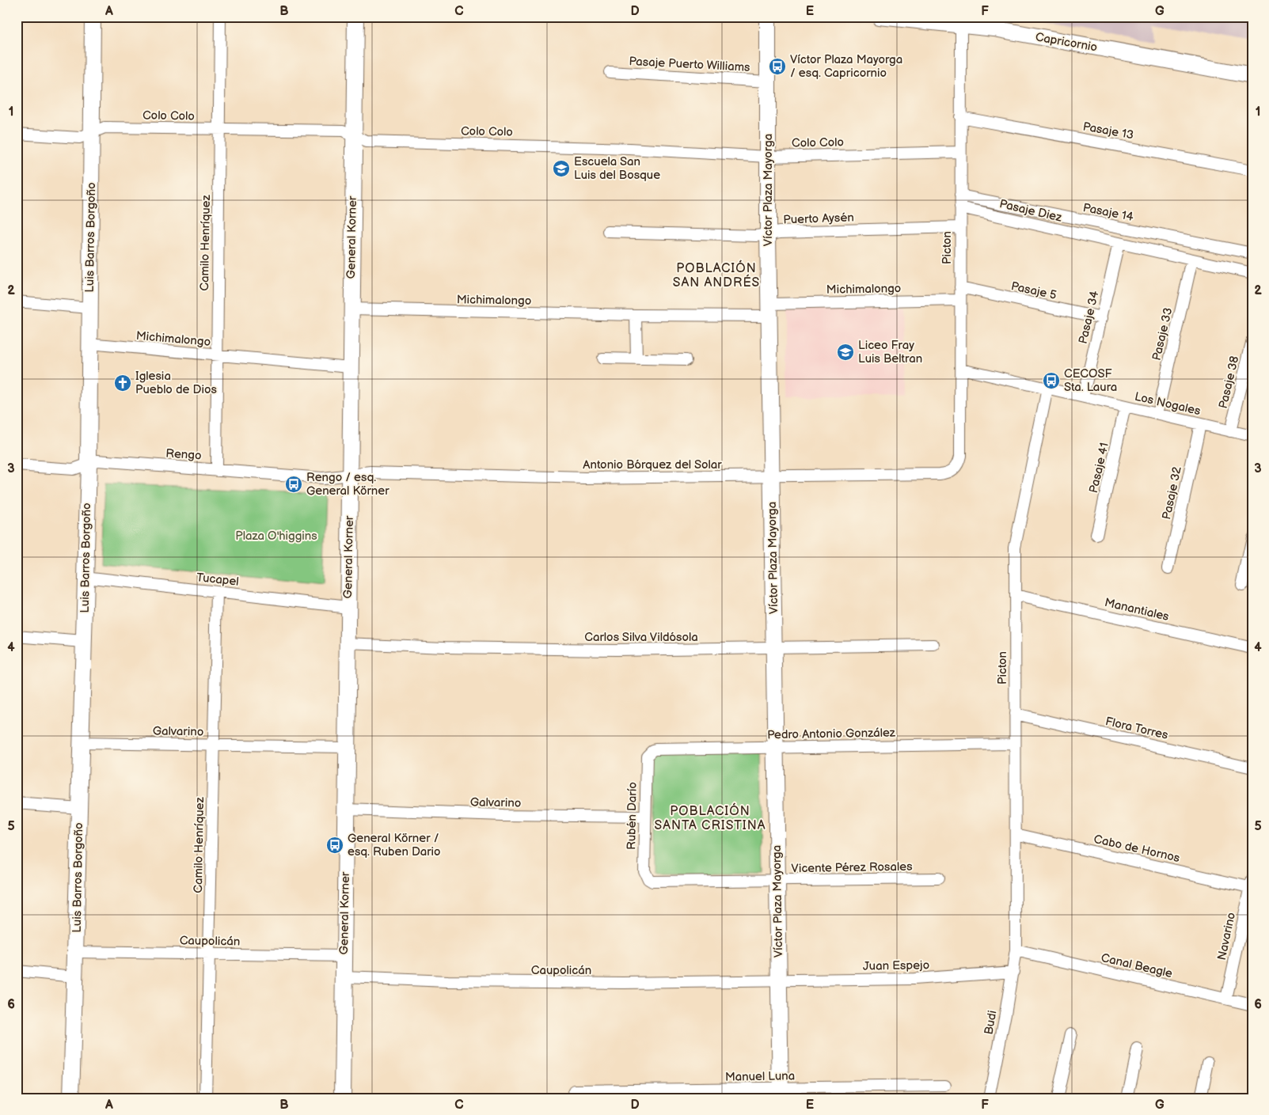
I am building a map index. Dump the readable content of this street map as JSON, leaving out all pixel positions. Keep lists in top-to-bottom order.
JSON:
{
  "streets": {
    "street": [
      "Capricornio",
      "Pasaje Puerto Williams",
      "Colo Colo",
      "Pasaje 13",
      "Víctor Plaza Mayorga",
      "Pasaje Diez",
      "Pasaje 14",
      "Puerto Aysén",
      "Luis Barros Borgoño",
      "General Korner",
      "Camilo Henríquez",
      "Picton",
      "Michimalongo",
      "Pasaje 5",
      "Pasaje 34",
      "Pasaje 33",
      "Pasaje 38",
      "Los Nogales",
      "Rengo",
      "Antonio Bórquez del Solar",
      "Pasaje 41",
      "Pasaje 32",
      "Tucapel",
      "Manantiales",
      "Carlos Silva Vildósola",
      "Flora Torres",
      "Galvarino",
      "Pedro Antonio González",
      "Rubén Darío",
      "Cabo de Hornos",
      "Vicente Pérez Rosales",
      "Navarino",
      "Caupolicán",
      "Juan Espejo",
      "Canal Beagle",
      "Budi",
      "Manuel Luna"
    ]
  },
  "crossings": [
    ["Capricornio", "Picton"],
    ["Pasaje Puerto Williams", "Víctor Plaza Mayorga"],
    ["Colo Colo", "Víctor Plaza Mayorga"],
    ["Colo Colo", "Luis Barros Borgoño"],
    ["Colo Colo", "General Korner"],
    ["Colo Colo", "Camilo Henríquez"],
    ["Colo Colo", "Picton"],
    ["Pasaje 13", "Picton"],
    ["Víctor Plaza Mayorga", "Puerto Aysén"],
    ["Víctor Plaza Mayorga", "Michimalongo"],
    ["Víctor Plaza Mayorga", "Antonio Bórquez del Solar"],
    ["Víctor Plaza Mayorga", "Carlos Silva Vildósola"],
    ["Víctor Plaza Mayorga", "Pedro Antonio González"],
    ["Víctor Plaza Mayorga", "Vicente Pérez Rosales"],
    ["Víctor Plaza Mayorga", "Caupolicán"],
    ["Víctor Plaza Mayorga", "Juan Espejo"],
    ["Víctor Plaza Mayorga", "Manuel Luna"],
    ["Pasaje Diez", "Picton"],
    ["Pasaje Diez", "Pasaje 34"],
    ["Pasaje 14", "Picton"],
    ["Puerto Aysén", "Picton"],
    ["Luis Barros Borgoño", "Michimalongo"],
    ["Luis Barros Borgoño", "Rengo"],
    ["Luis Barros Borgoño", "Tucapel"],
    ["Luis Barros Borgoño", "Galvarino"],
    ["Luis Barros Borgoño", "Caupolicán"],
    ["General Korner", "Michimalongo"],
    ["General Korner", "Rengo"],
    ["General Korner", "Antonio Bórquez del Solar"],
    ["General Korner", "Tucapel"],
    ["General Korner", "Carlos Silva Vildósola"],
    ["General Korner", "Galvarino"],
    ["General Korner", "Caupolicán"],
    ["Camilo Henríquez", "Michimalongo"],
    ["Camilo Henríquez", "Rengo"],
    ["Camilo Henríquez", "Tucapel"],
    ["Camilo Henríquez", "Galvarino"],
    ["Camilo Henríquez", "Caupolicán"],
    ["Picton", "Michimalongo"],
    ["Picton", "Pasaje 5"],
    ["Picton", "Los Nogales"],
    ["Picton", "Antonio Bórquez del Solar"],
    ["Picton", "Manantiales"],
    ["Picton", "Flora Torres"],
    ["Picton", "Pedro Antonio González"],
    ["Picton", "Cabo de Hornos"],
    ["Picton", "Canal Beagle"],
    ["Picton", "Budi"],
    ["Pasaje 5", "Pasaje 34"],
    ["Pasaje 34", "Los Nogales"],
    ["Pasaje 33", "Los Nogales"],
    ["Pasaje 38", "Los Nogales"],
    ["Los Nogales", "Pasaje 41"],
    ["Los Nogales", "Pasaje 32"],
    ["Rengo", "Antonio Bórquez del Solar"],
    ["Galvarino", "Rubén Darío"],
    ["Pedro Antonio González", "Rubén Darío"],
    ["Rubén Darío", "Vicente Pérez Rosales"],
    ["Cabo de Hornos", "Navarino"],
    ["Navarino", "Canal Beagle"],
    ["Caupolicán", "Juan Espejo"],
    ["Juan Espejo", "Budi"],
    ["Canal Beagle", "Budi"]
  ],
  "districts": ["POBLACIÓN SAN ANDRÉS", "POBLACIÓN SANTA CRISTINA"],
  "parks": ["Plaza O'higgins"],
  "places": {
    "bus stop": [
      "Víctor Plaza Mayorga / esq. Capricornio",
      "CECOSF Sta. Laura",
      "Rengo / esq. General Körner",
      "General Körner / esq. Ruben Dario"
    ],
    "school or university": ["Escuela San Luis del Bosque", "Liceo Fray Luis Beltran"],
    "church": ["Iglesia Pueblo de Dios"]
  },
  "grid": {
    "columns": [
      "A",
      "B",
      "C",
      "D",
      "E",
      "F",
      "G"
    ],
    "rows": [
      "1",
      "2",
      "3",
      "4",
      "5",
      "6"
    ]
  }
}
